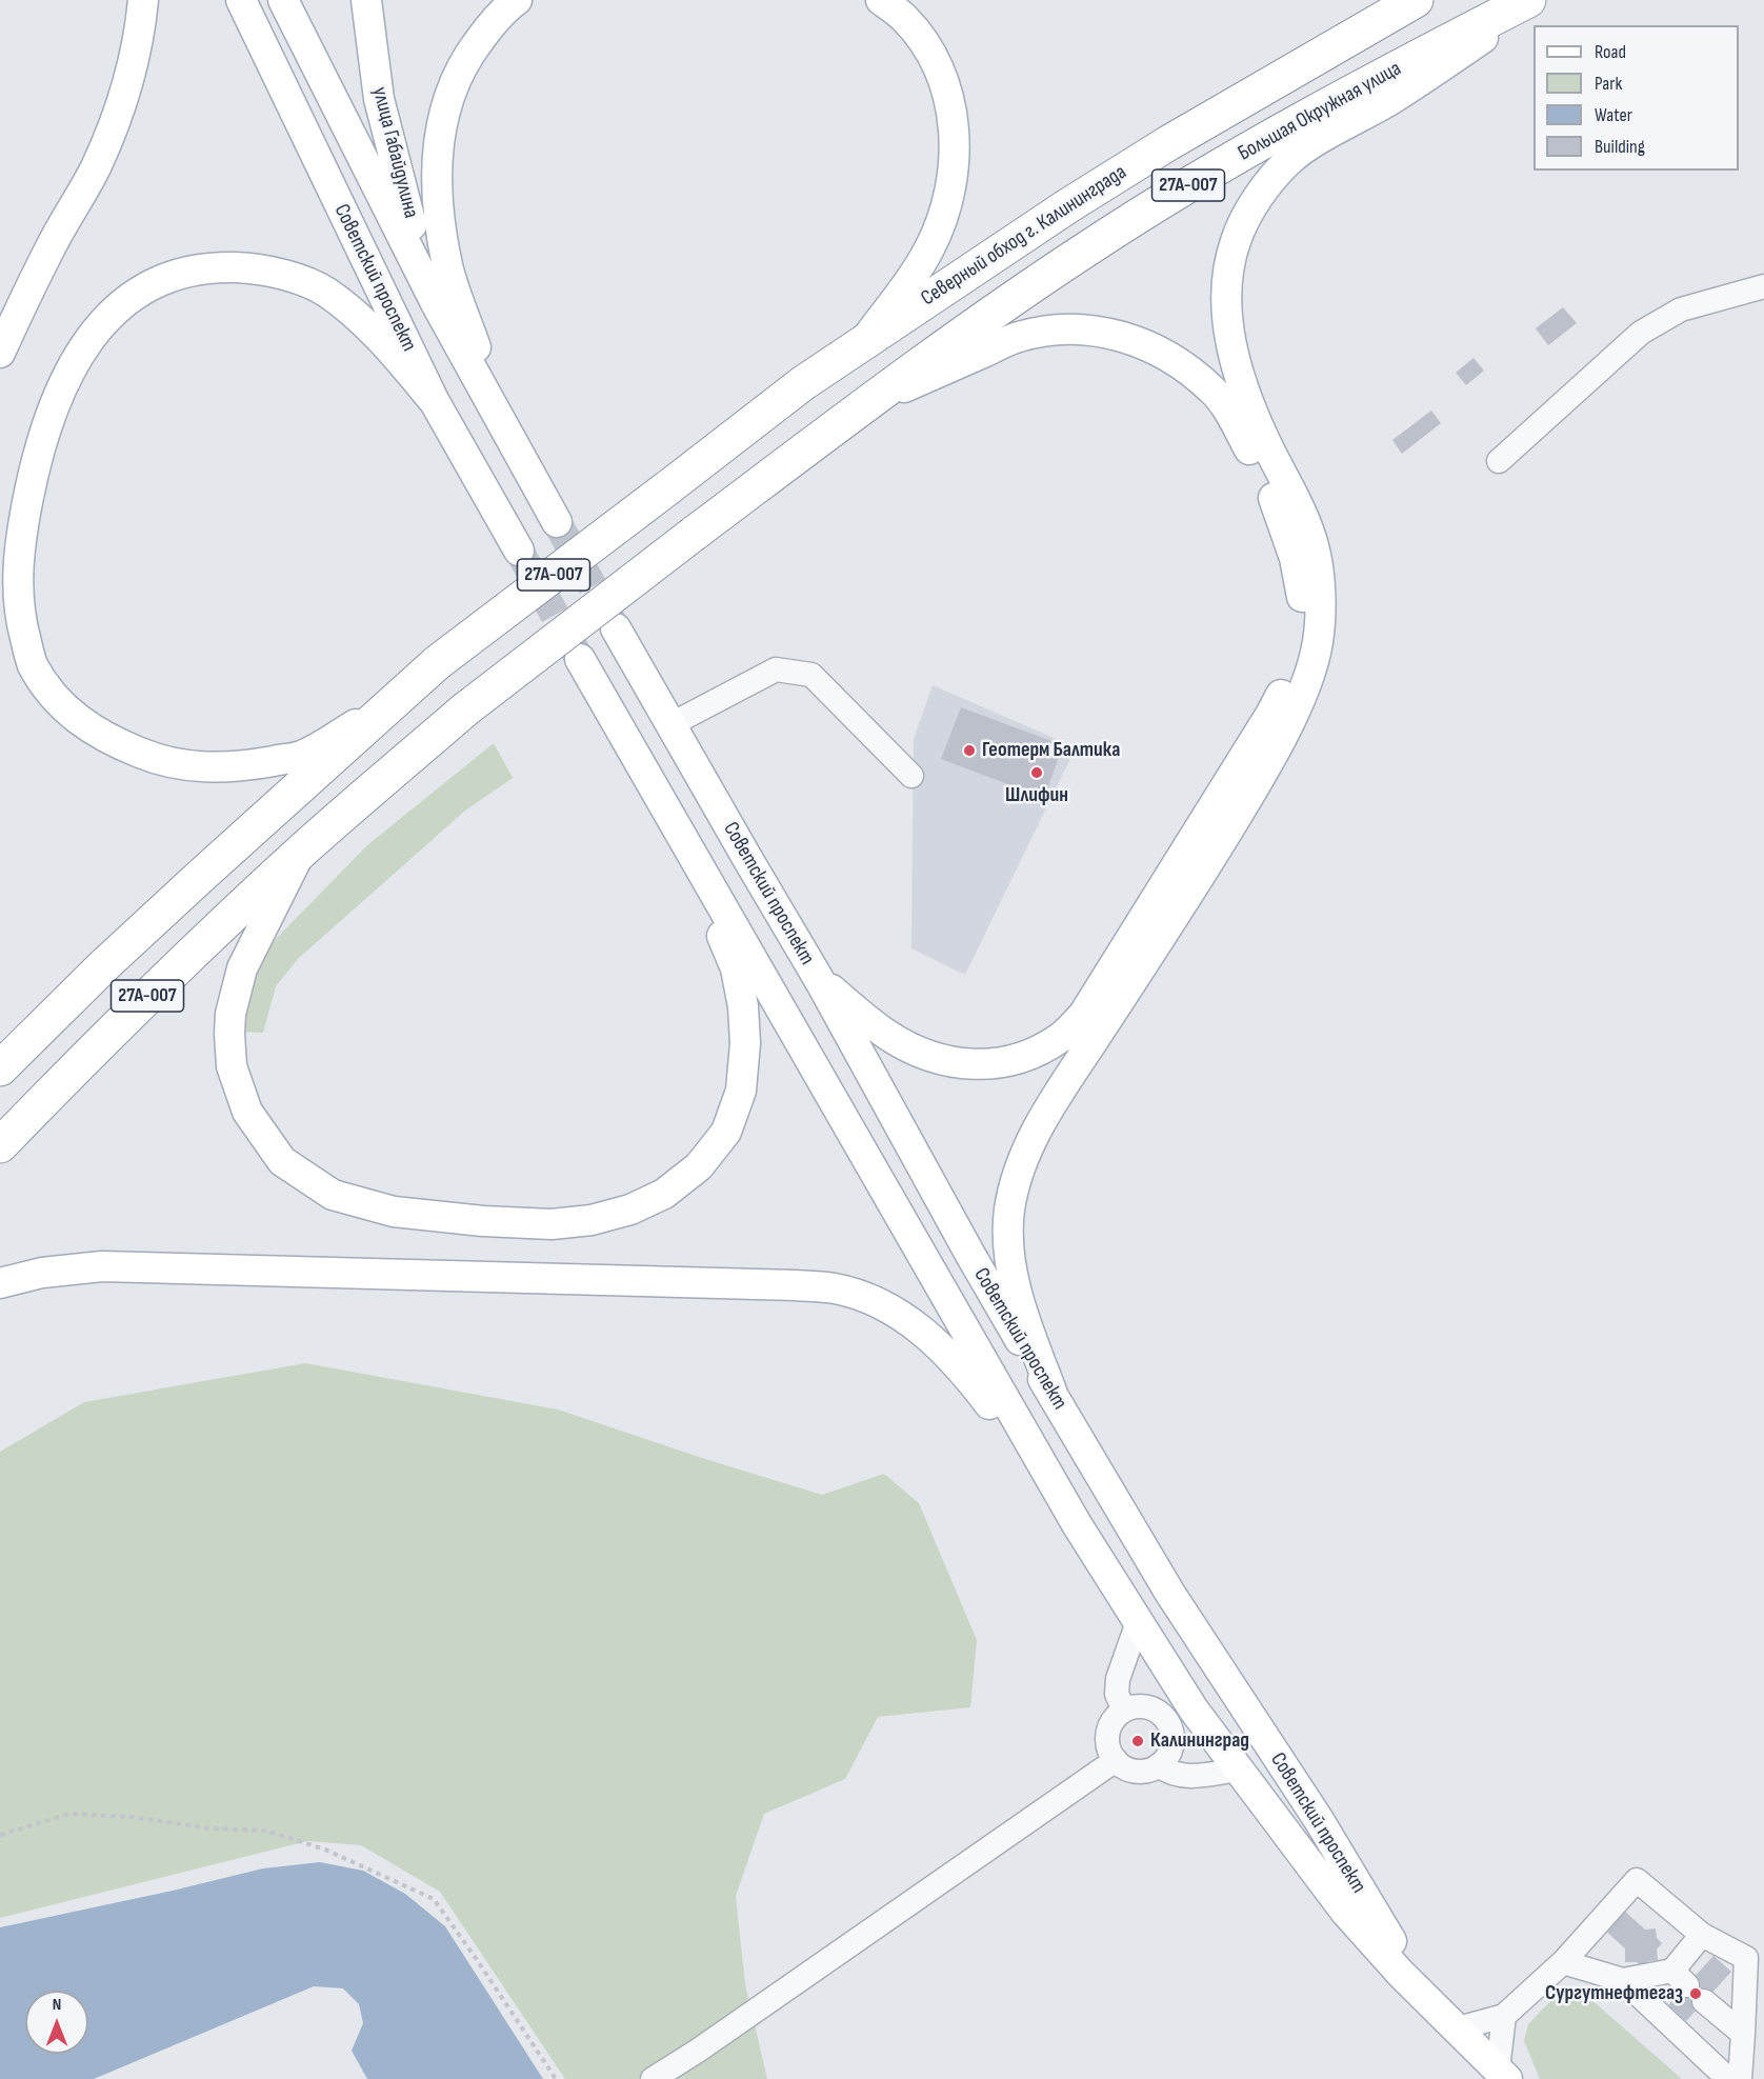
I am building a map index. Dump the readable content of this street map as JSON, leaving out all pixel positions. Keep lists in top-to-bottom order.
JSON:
{
  "streets": {
    "highway": ["Большая Окружная улица", "27А-007", "Северный обход г. Калининграда"],
    "main road": ["улица Габайдулина", "Советский проспект"]
  },
  "crossings": [
    ["Большая Окружная улица", "27А-007"],
    ["улица Габайдулина", "Советский проспект"]
  ],
  "places": [
    "Геотерм Балтика",
    "Шлифин",
    "Калининград",
    "Сургутнефтегаз"
  ],
  "legend": [
    "Road",
    "Park",
    "Water",
    "Building"
  ],
  "north": "top"
}
